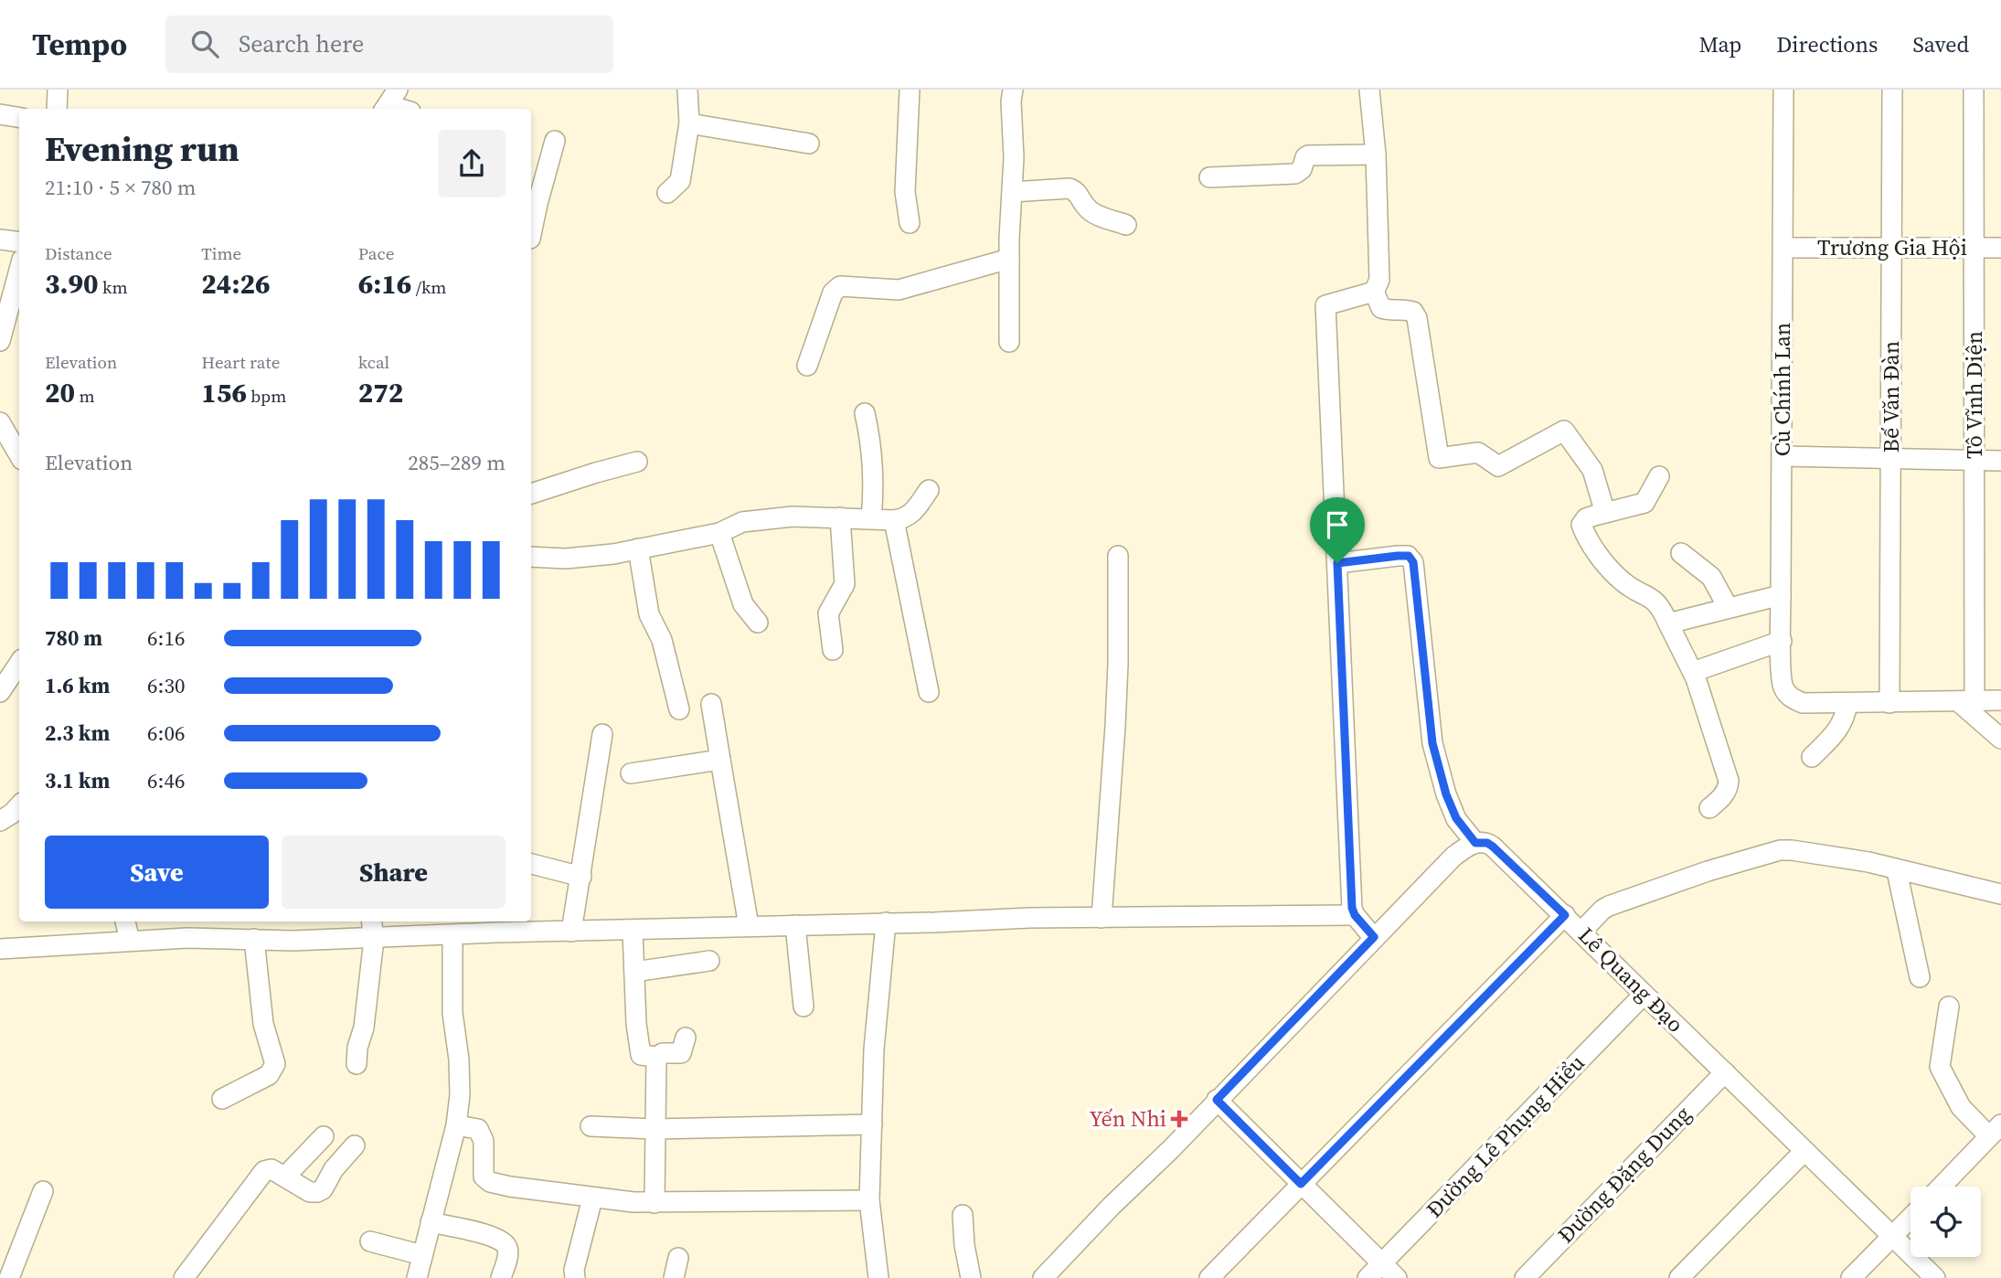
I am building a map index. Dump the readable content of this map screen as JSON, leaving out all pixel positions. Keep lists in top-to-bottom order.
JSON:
{
  "streets": {
    "street": [
      "Trương Gia Hội",
      "Cù Chính Lan",
      "Tô Vĩnh Diện",
      "Bế Văn Đàn",
      "Lê Quang Đạo",
      "Đường Lê Phụng Hiểu",
      "Đường Đặng Dung"
    ]
  },
  "crossings": [
    ["Trương Gia Hội", "Cù Chính Lan"],
    ["Trương Gia Hội", "Tô Vĩnh Diện"],
    ["Trương Gia Hội", "Bế Văn Đàn"],
    ["Lê Quang Đạo", "Đường Lê Phụng Hiểu"],
    ["Lê Quang Đạo", "Đường Đặng Dung"]
  ],
  "places": {
    "health": ["Yến Nhi"]
  },
  "page": {
    "header": "Tempo",
    "search": "Search here",
    "nav": ["Map", "Directions", "Saved"],
    "heading": ["Evening run", "21:10 · 5 × 780 m"],
    "stats": [
      ["Distance", "3.90 km"],
      ["Time", "24:26"],
      ["Pace", "6:16 /km"],
      ["Elevation", "20 m"],
      ["Heart rate", "156 bpm"],
      ["kcal", "272"]
    ],
    "chart": ["Elevation", "285–289 m"],
    "list": [
      {
        "name": "780 m",
        "note": "6:16"
      },
      {
        "name": "1.6 km",
        "note": "6:30"
      },
      {
        "name": "2.3 km",
        "note": "6:06"
      },
      {
        "name": "3.1 km",
        "note": "6:46"
      }
    ],
    "buttons": ["Save", "Share"]
  }
}
